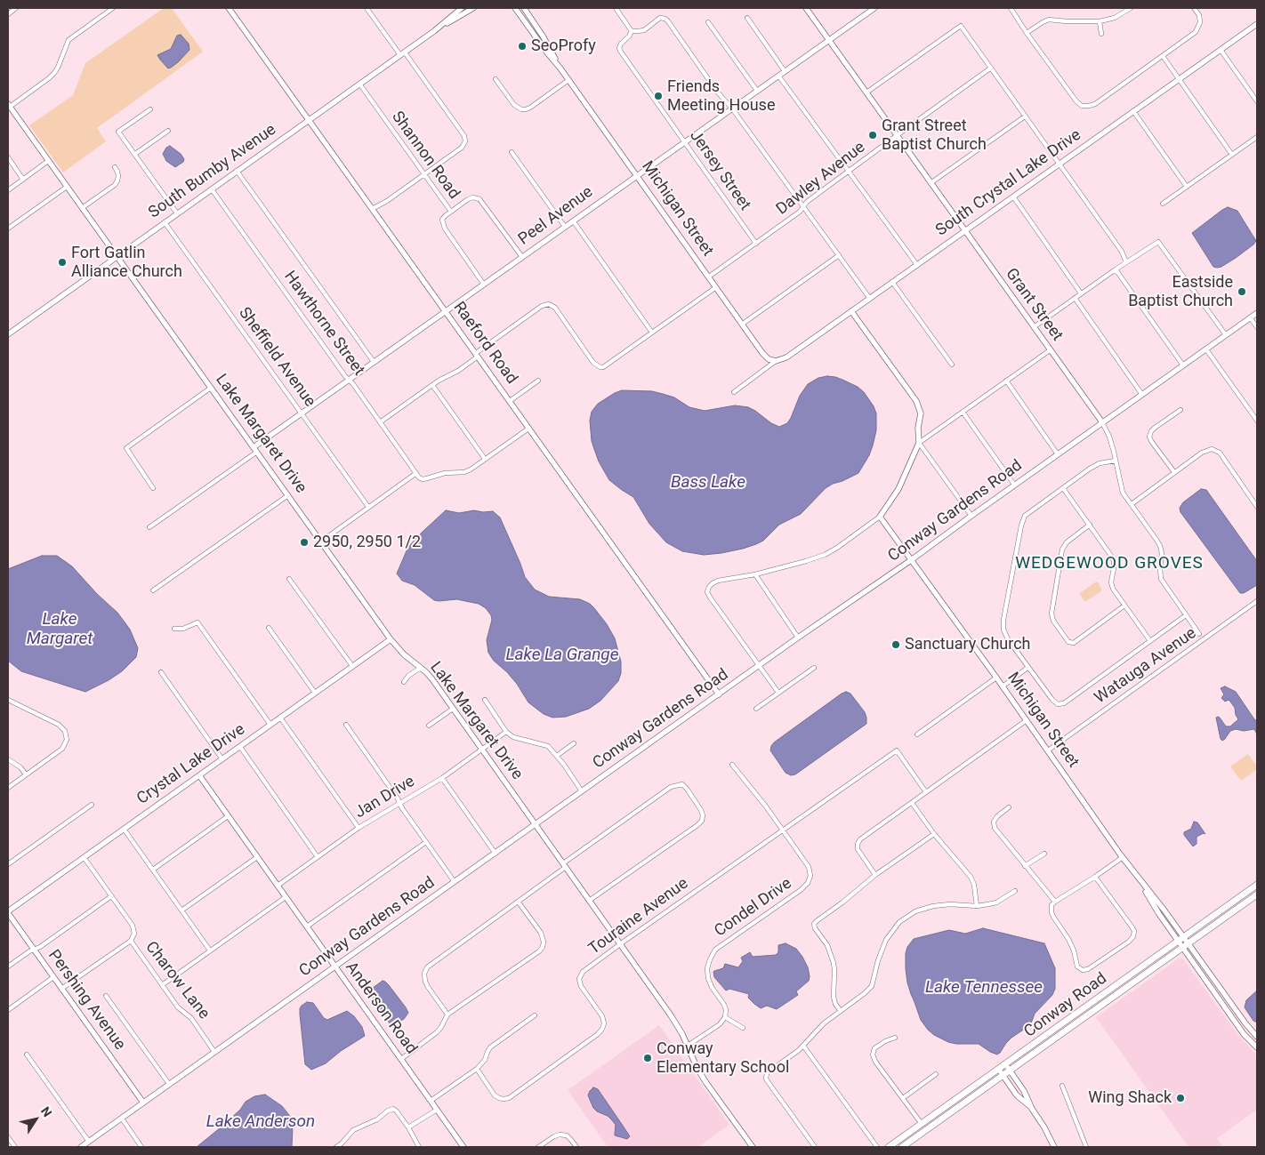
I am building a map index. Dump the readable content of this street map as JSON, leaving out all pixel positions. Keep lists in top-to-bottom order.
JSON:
{
  "streets": {
    "main road": ["Conway Road"],
    "street": [
      "Shannon Road",
      "Jersey Street",
      "South Bumby Avenue",
      "Dawley Avenue",
      "South Crystal Lake Drive",
      "Michigan Street",
      "Peel Avenue",
      "Grant Street",
      "Hawthorne Street",
      "Raeford Road",
      "Sheffield Avenue",
      "Lake Margaret Drive",
      "Conway Gardens Road",
      "Watauga Avenue",
      "Crystal Lake Drive",
      "Jan Drive",
      "Condel Drive",
      "Touraine Avenue",
      "Charow Lane",
      "Pershing Avenue",
      "Anderson Road"
    ]
  },
  "crossings": [
    ["Shannon Road", "South Bumby Avenue"],
    ["Shannon Road", "Peel Avenue"],
    ["Jersey Street", "Dawley Avenue"],
    ["Jersey Street", "Peel Avenue"],
    ["South Bumby Avenue", "Hawthorne Street"],
    ["South Bumby Avenue", "Raeford Road"],
    ["South Bumby Avenue", "Sheffield Avenue"],
    ["South Bumby Avenue", "Lake Margaret Drive"],
    ["Dawley Avenue", "Michigan Street"],
    ["Dawley Avenue", "Grant Street"],
    ["South Crystal Lake Drive", "Michigan Street"],
    ["South Crystal Lake Drive", "Grant Street"],
    ["Michigan Street", "Peel Avenue"],
    ["Michigan Street", "Conway Gardens Road"],
    ["Michigan Street", "Watauga Avenue"],
    ["Michigan Street", "Conway Road"],
    ["Peel Avenue", "Grant Street"],
    ["Peel Avenue", "Hawthorne Street"],
    ["Peel Avenue", "Raeford Road"],
    ["Peel Avenue", "Sheffield Avenue"],
    ["Peel Avenue", "Lake Margaret Drive"],
    ["Grant Street", "Conway Gardens Road"],
    ["Raeford Road", "Conway Gardens Road"],
    ["Lake Margaret Drive", "Conway Gardens Road"],
    ["Lake Margaret Drive", "Crystal Lake Drive"],
    ["Lake Margaret Drive", "Jan Drive"],
    ["Lake Margaret Drive", "Touraine Avenue"],
    ["Conway Gardens Road", "Charow Lane"],
    ["Conway Gardens Road", "Pershing Avenue"],
    ["Conway Gardens Road", "Anderson Road"],
    ["Crystal Lake Drive", "Charow Lane"],
    ["Crystal Lake Drive", "Pershing Avenue"],
    ["Crystal Lake Drive", "Anderson Road"],
    ["Jan Drive", "Anderson Road"],
    ["Condel Drive", "Touraine Avenue"]
  ],
  "districts": ["WEDGEWOOD GROVES"],
  "water": [
    "Bass Lake",
    "Lake Margaret",
    "Lake La Grange",
    "Lake Tennessee",
    "Lake Anderson"
  ],
  "places": [
    "SeoProfy",
    "Friends Meeting House",
    "Grant Street Baptist Church",
    "Fort Gatlin Alliance Church",
    "Eastside Baptist Church",
    "2950, 2950 1/2",
    "Sanctuary Church",
    "Conway Elementary School",
    "Wing Shack"
  ],
  "north": "top right"
}
